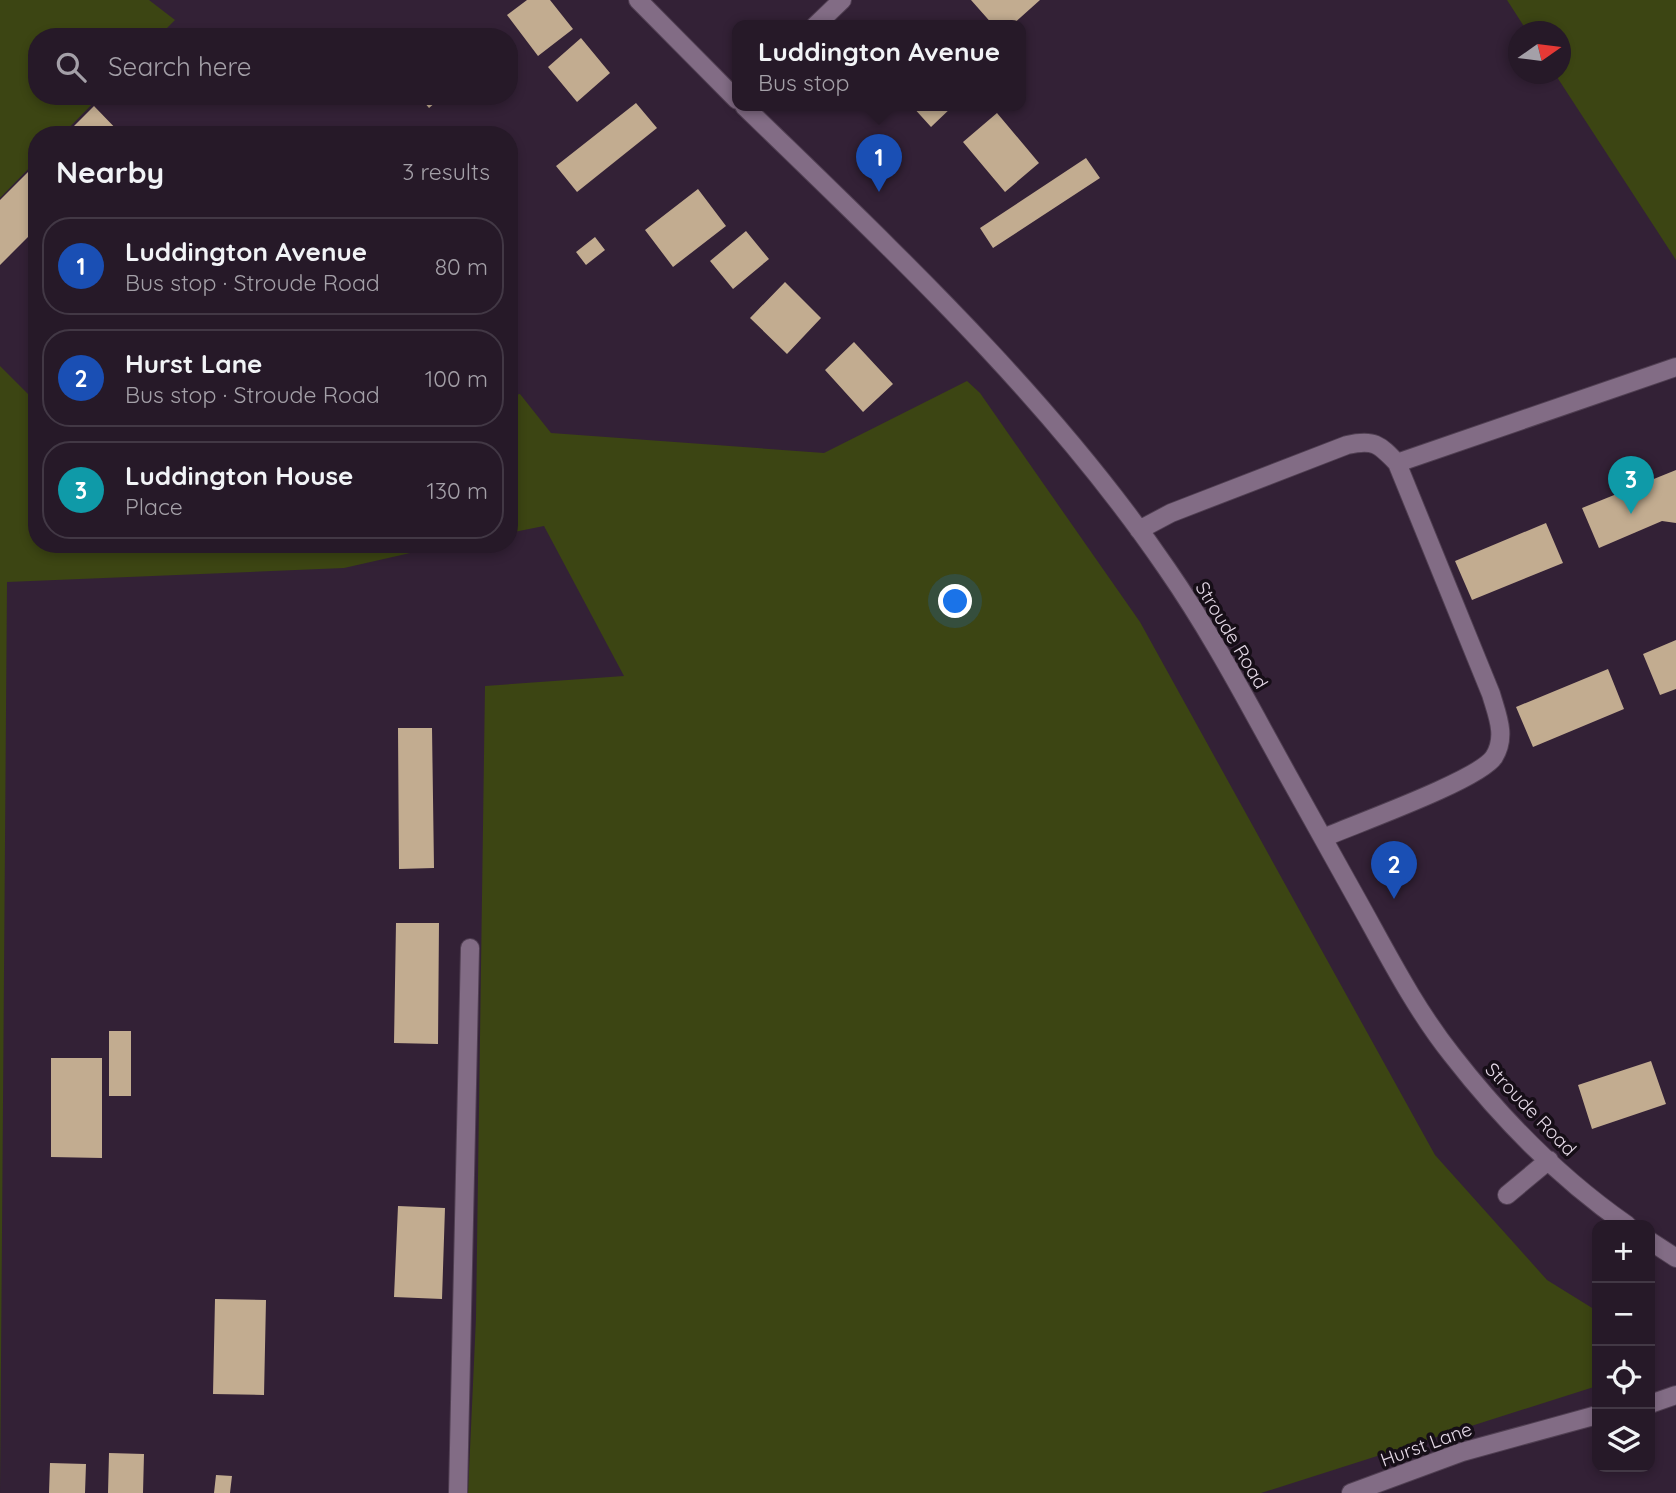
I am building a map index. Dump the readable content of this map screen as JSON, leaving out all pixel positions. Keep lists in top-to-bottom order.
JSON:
{
  "streets": {
    "street": ["Stroude Road", "Hurst Lane"]
  },
  "north": "right",
  "page": {
    "popup": ["Luddington Avenue", "Bus stop"],
    "search": "Search here",
    "heading": ["Nearby", "3 results"],
    "pins": ["1", "3", "2"],
    "list": [
      {
        "mark": "1",
        "name": "Luddington Avenue",
        "note": "Bus stop · Stroude Road",
        "value": "80 m"
      },
      {
        "mark": "2",
        "name": "Hurst Lane",
        "note": "Bus stop · Stroude Road",
        "value": "100 m"
      },
      {
        "mark": "3",
        "name": "Luddington House",
        "note": "Place",
        "value": "130 m"
      }
    ],
    "map_buttons": ["+", "−"]
  }
}
